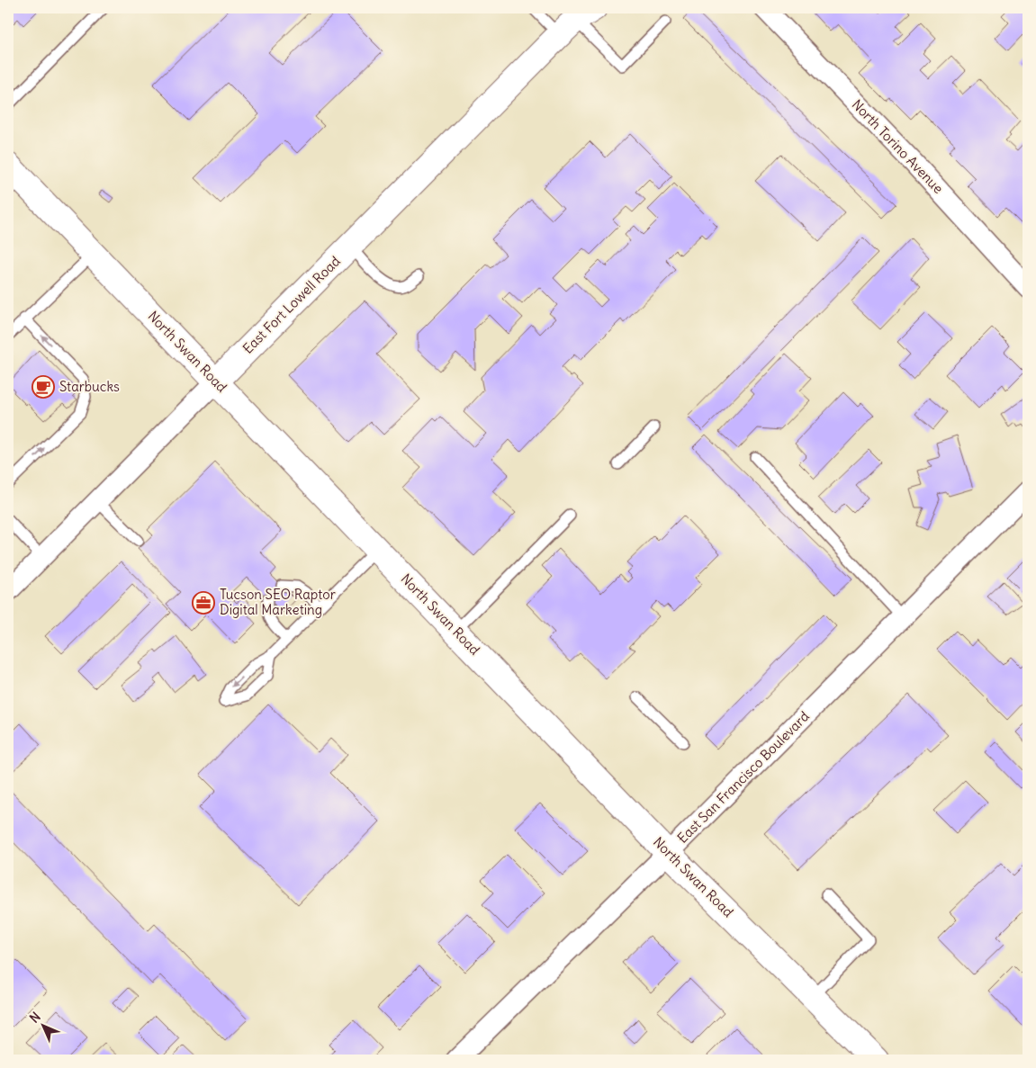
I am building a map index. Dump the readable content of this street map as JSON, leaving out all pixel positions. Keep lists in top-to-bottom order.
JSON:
{
  "streets": {
    "main road": ["East Fort Lowell Road", "North Swan Road"],
    "street": ["North Torino Avenue", "East San Francisco Boulevard"]
  },
  "crossings": [
    ["East Fort Lowell Road", "North Swan Road"],
    ["North Swan Road", "East San Francisco Boulevard"]
  ],
  "places": {
    "cafe": ["Starbucks"],
    "office": ["Tucson SEO Raptor Digital Marketing"]
  },
  "north": "top left"
}
